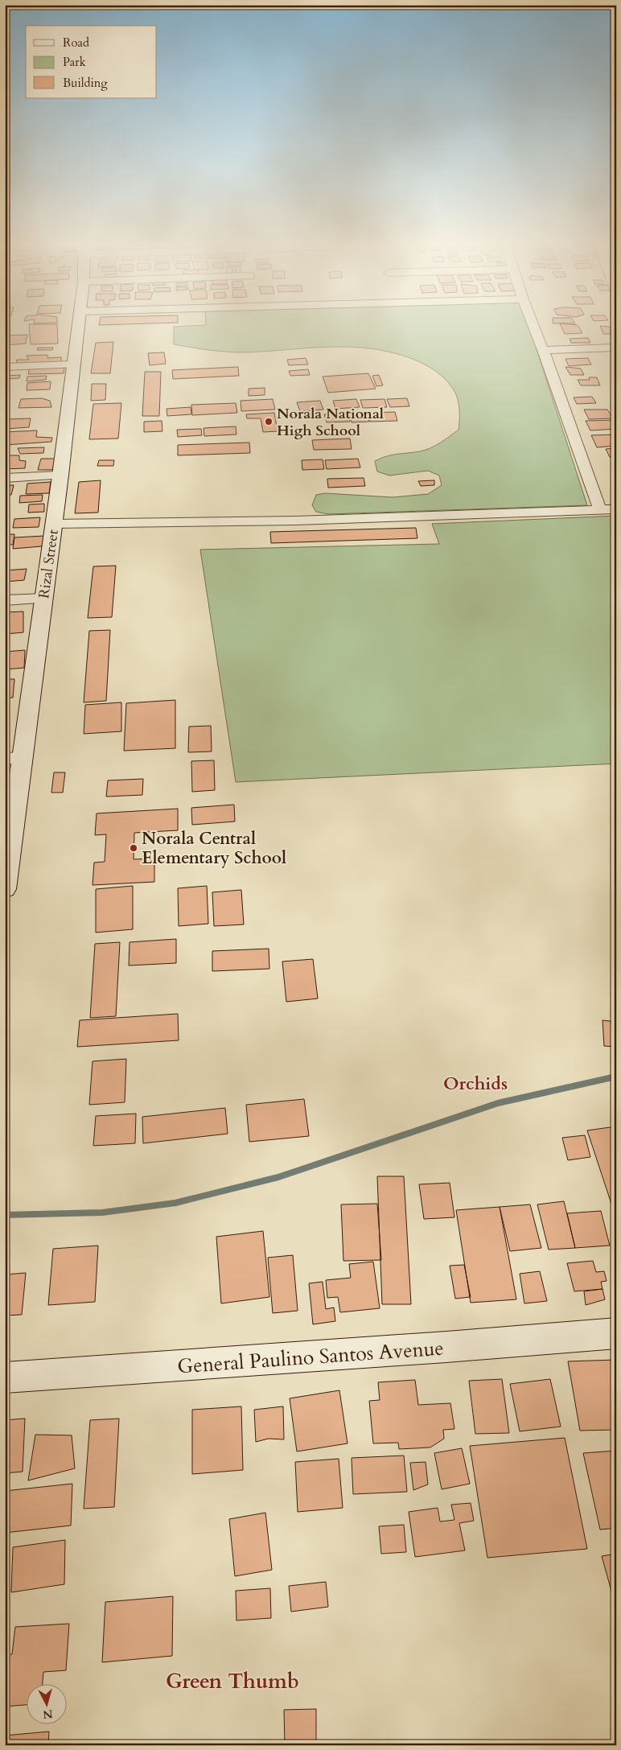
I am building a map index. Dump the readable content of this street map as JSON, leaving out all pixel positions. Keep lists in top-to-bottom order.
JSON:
{
  "streets": {
    "main road": ["Rizal Street", "General Paulino Santos Avenue"]
  },
  "districts": ["Orchids", "Green Thumb"],
  "places": ["Norala National High School", "Norala Central Elementary School"],
  "legend": ["Road", "Park", "Building"],
  "north": "bottom"
}
